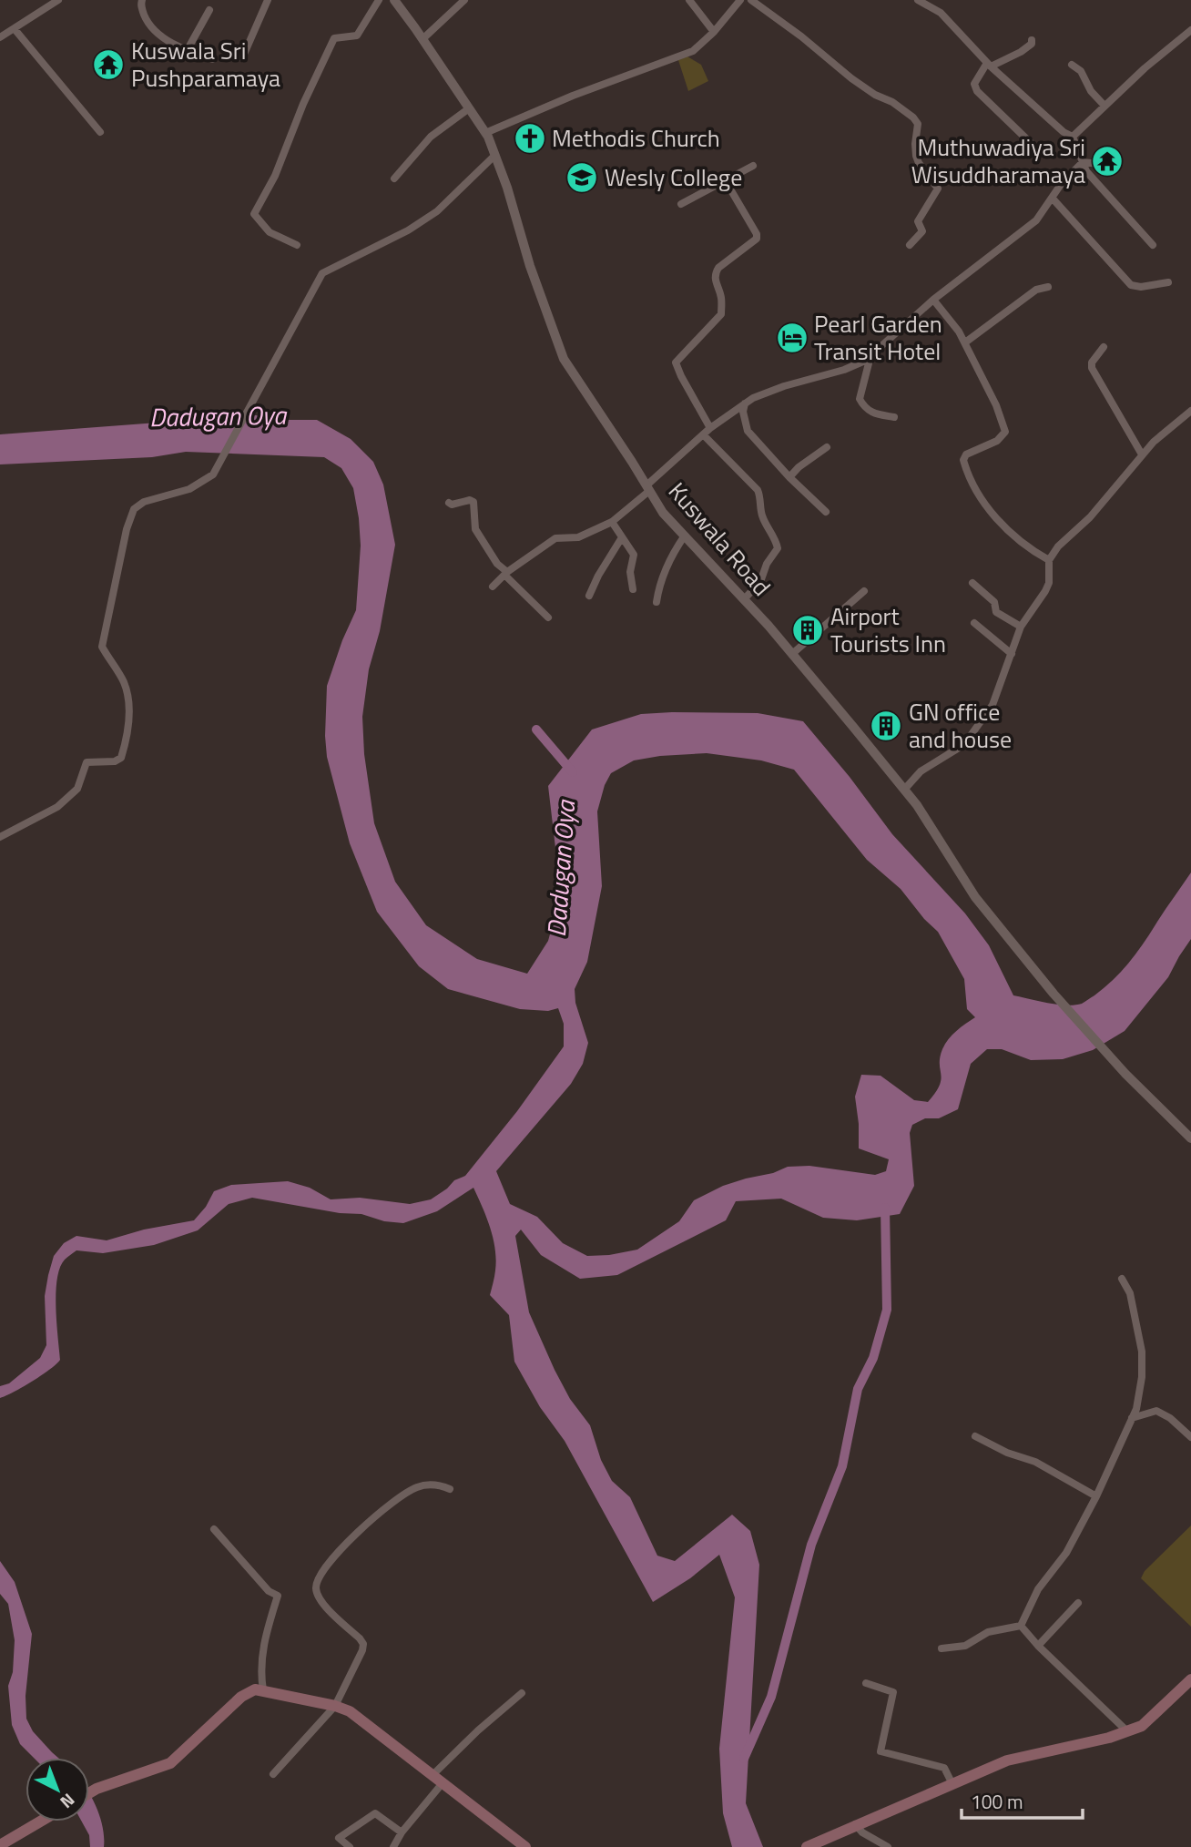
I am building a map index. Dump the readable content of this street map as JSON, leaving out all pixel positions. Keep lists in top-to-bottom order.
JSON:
{
  "streets": {
    "street": ["Kuswala Road"]
  },
  "water": ["Dadugan Oya"],
  "places": {
    "temple": ["Kuswala Sri Pushparamaya", "Muthuwadiya Sri Wisuddharamaya"],
    "church": ["Methodis Church"],
    "school or university": ["Wesly College"],
    "hotel": ["Pearl Garden Transit Hotel"],
    "building": ["Airport Tourists Inn", "GN office and house"]
  },
  "scale_bar": "100 m",
  "north": "bottom right"
}
